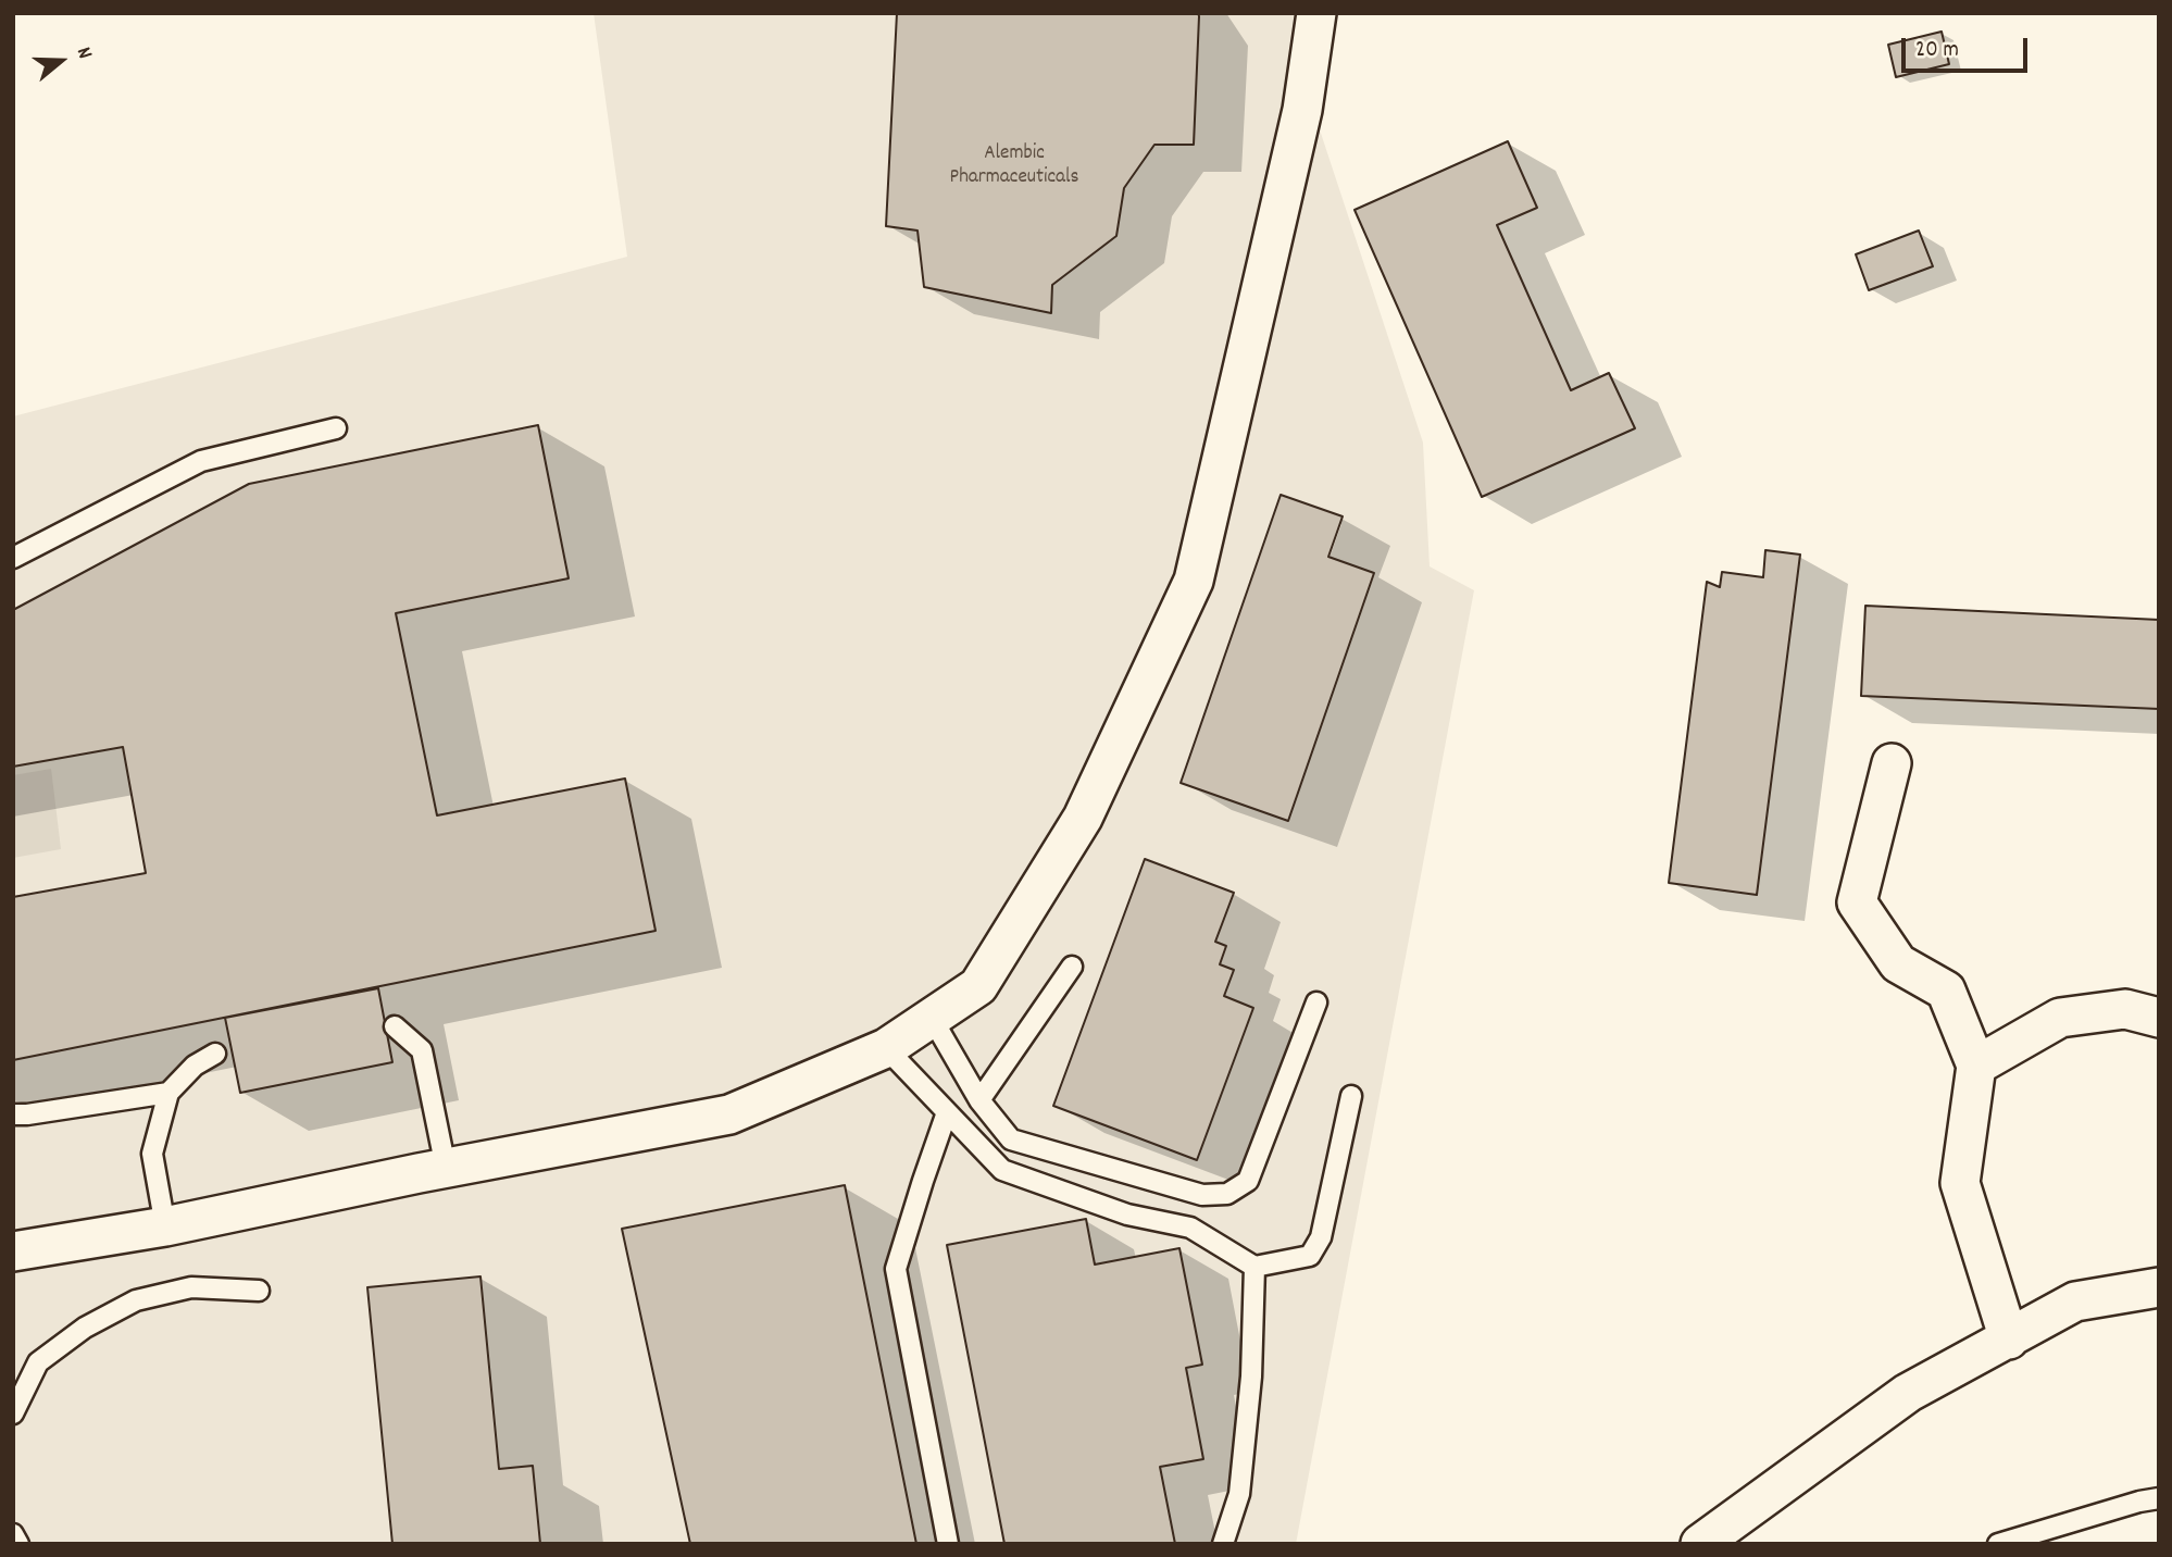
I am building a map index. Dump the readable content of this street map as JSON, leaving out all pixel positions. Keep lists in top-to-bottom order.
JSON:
{
  "house_numbers": ["Alembic Pharmaceuticals"],
  "scale_bar": "20 m",
  "north": "right"
}
